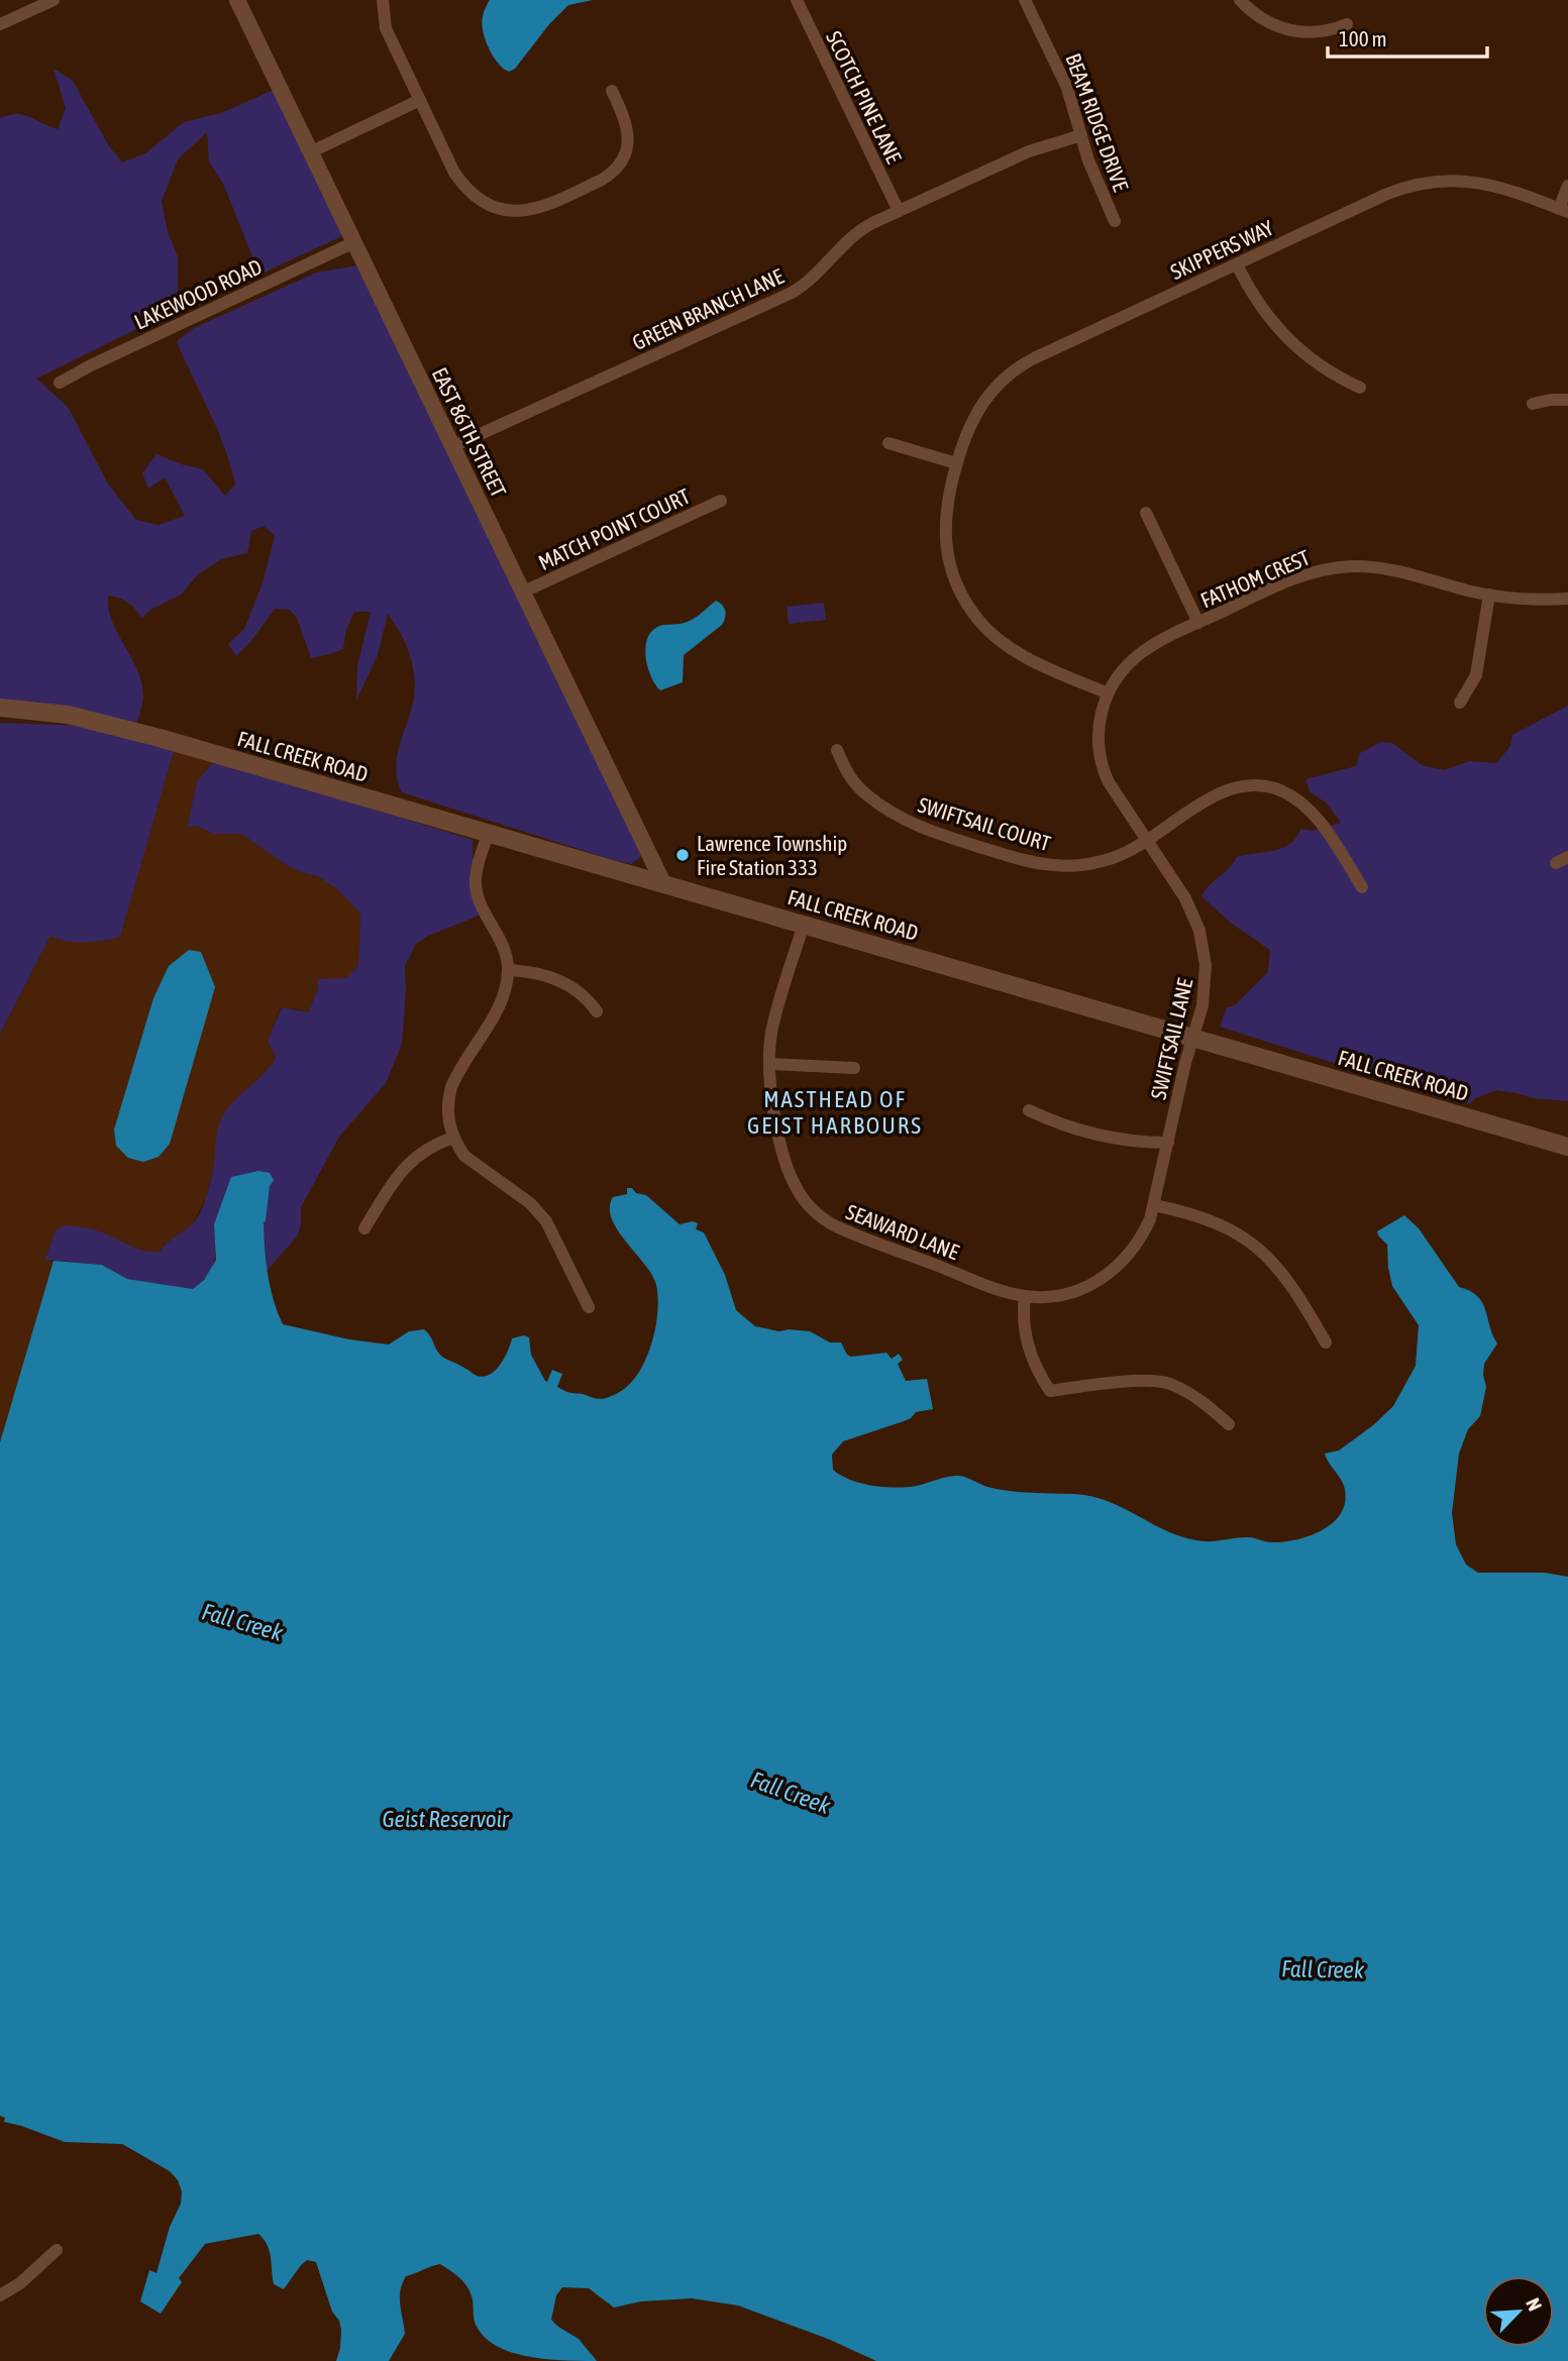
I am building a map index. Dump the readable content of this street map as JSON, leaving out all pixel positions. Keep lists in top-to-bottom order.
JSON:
{
  "streets": {
    "main road": ["FALL CREEK ROAD"],
    "street": [
      "SCOTCH PINE LANE",
      "BEAM RIDGE DRIVE",
      "SKIPPERS WAY",
      "LAKEWOOD ROAD",
      "GREEN BRANCH LANE",
      "EAST 86TH STREET",
      "MATCH POINT COURT",
      "FATHOM CREST",
      "SWIFTSAIL COURT",
      "SWIFTSAIL LANE",
      "SEAWARD LANE"
    ]
  },
  "crossings": [
    ["SCOTCH PINE LANE", "GREEN BRANCH LANE"],
    ["BEAM RIDGE DRIVE", "GREEN BRANCH LANE"],
    ["SKIPPERS WAY", "FATHOM CREST"],
    ["SKIPPERS WAY", "SWIFTSAIL LANE"],
    ["LAKEWOOD ROAD", "EAST 86TH STREET"],
    ["GREEN BRANCH LANE", "EAST 86TH STREET"],
    ["EAST 86TH STREET", "MATCH POINT COURT"],
    ["EAST 86TH STREET", "FALL CREEK ROAD"],
    ["FATHOM CREST", "SWIFTSAIL LANE"],
    ["FALL CREEK ROAD", "SWIFTSAIL LANE"],
    ["FALL CREEK ROAD", "SEAWARD LANE"],
    ["SWIFTSAIL COURT", "SWIFTSAIL LANE"],
    ["SWIFTSAIL LANE", "SEAWARD LANE"]
  ],
  "districts": ["MASTHEAD OF GEIST HARBOURS"],
  "water": ["Fall Creek", "Geist Reservoir"],
  "places": ["Lawrence Township Fire Station 333"],
  "scale_bar": "100 m",
  "north": "top right"
}
